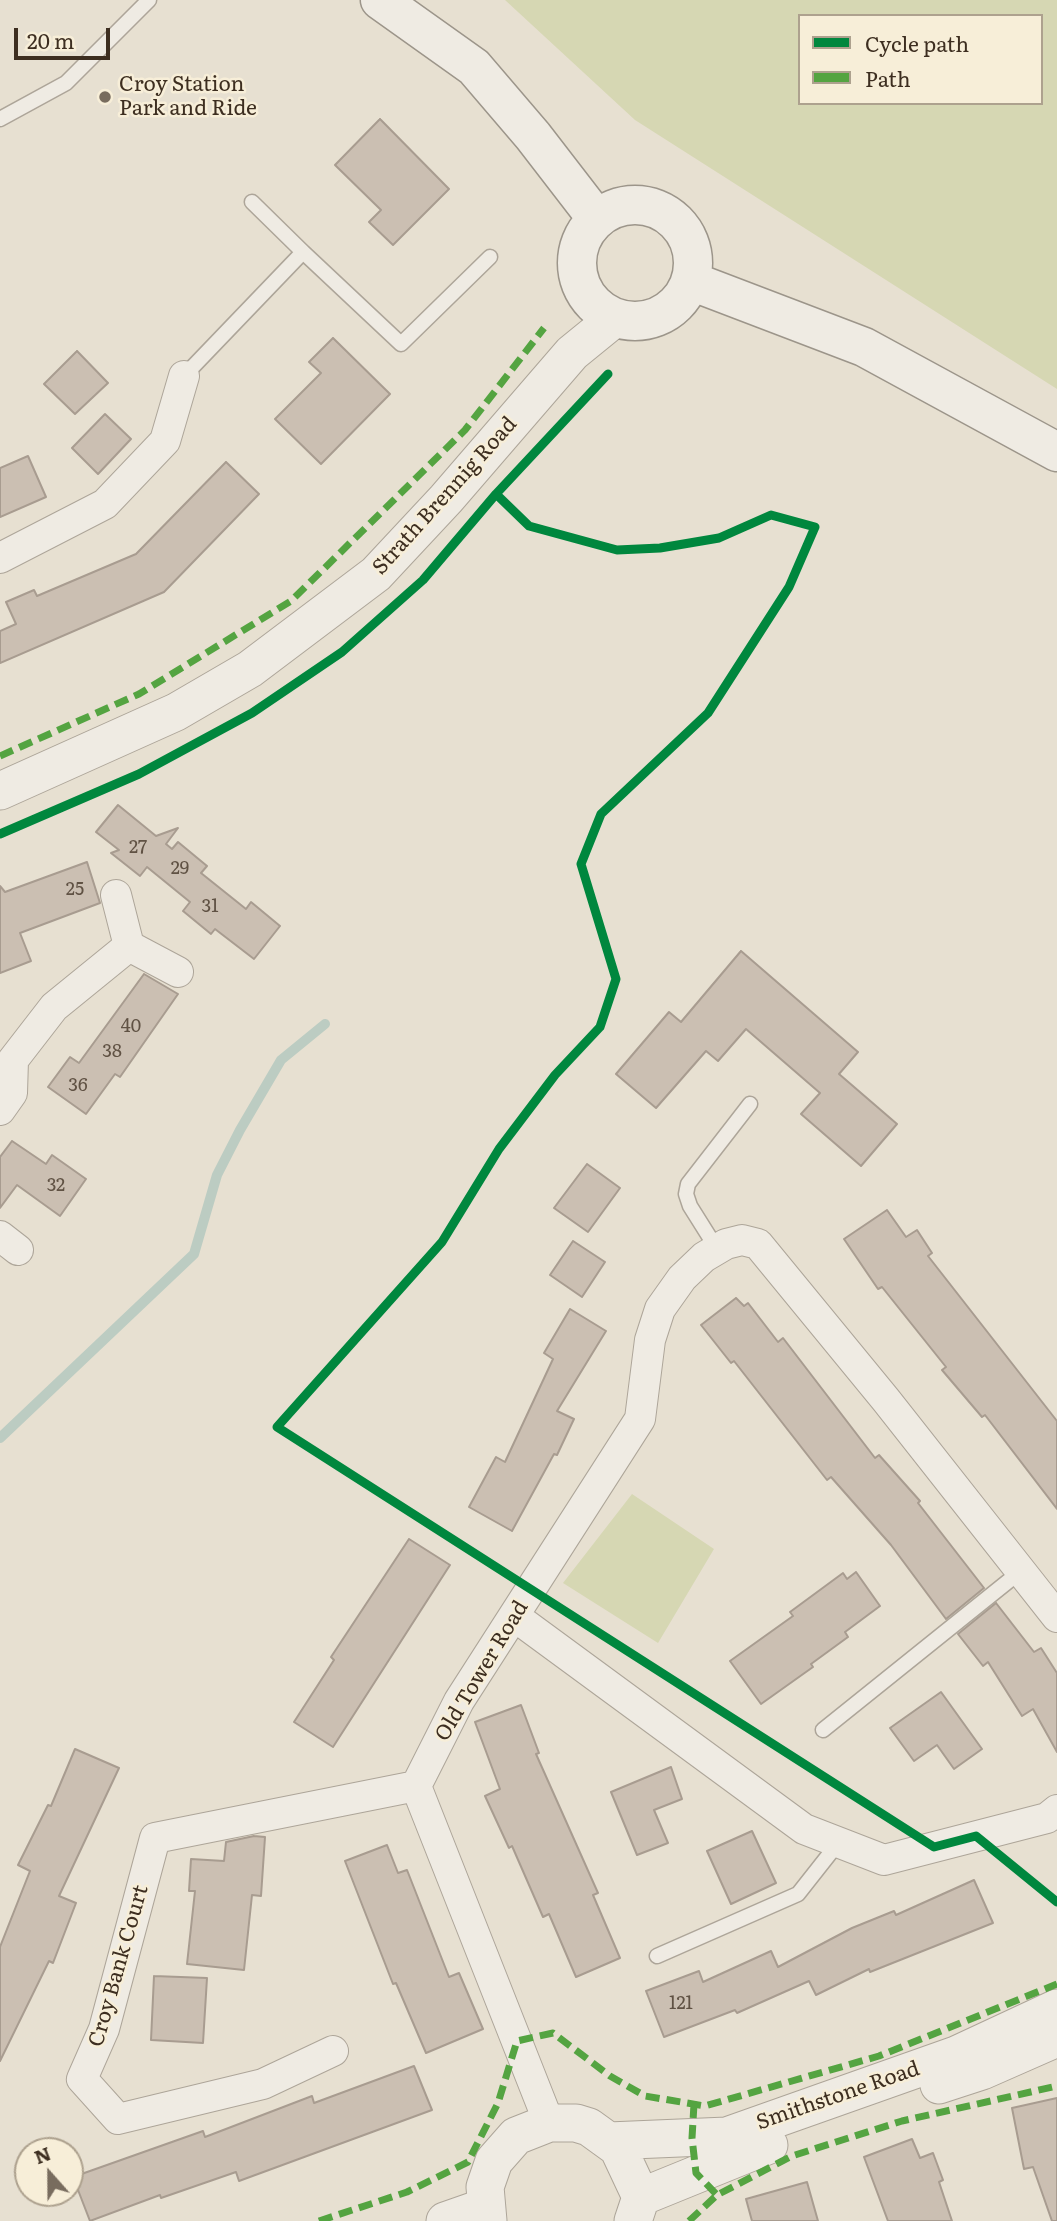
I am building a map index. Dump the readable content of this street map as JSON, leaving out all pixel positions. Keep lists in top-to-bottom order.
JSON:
{
  "streets": {
    "street": [
      "Strath Brennig Road",
      "Old Tower Road",
      "Croy Bank Court",
      "Smithstone Road"
    ]
  },
  "crossings": [
    ["Old Tower Road", "Croy Bank Court"]
  ],
  "places": ["Croy Station Park and Ride"],
  "house_numbers": [
    "27",
    "29",
    "25",
    "31",
    "40",
    "38",
    "36",
    "32",
    "121"
  ],
  "legend": ["Cycle path", "Path"],
  "scale_bar": "20 m",
  "north": "top"
}
